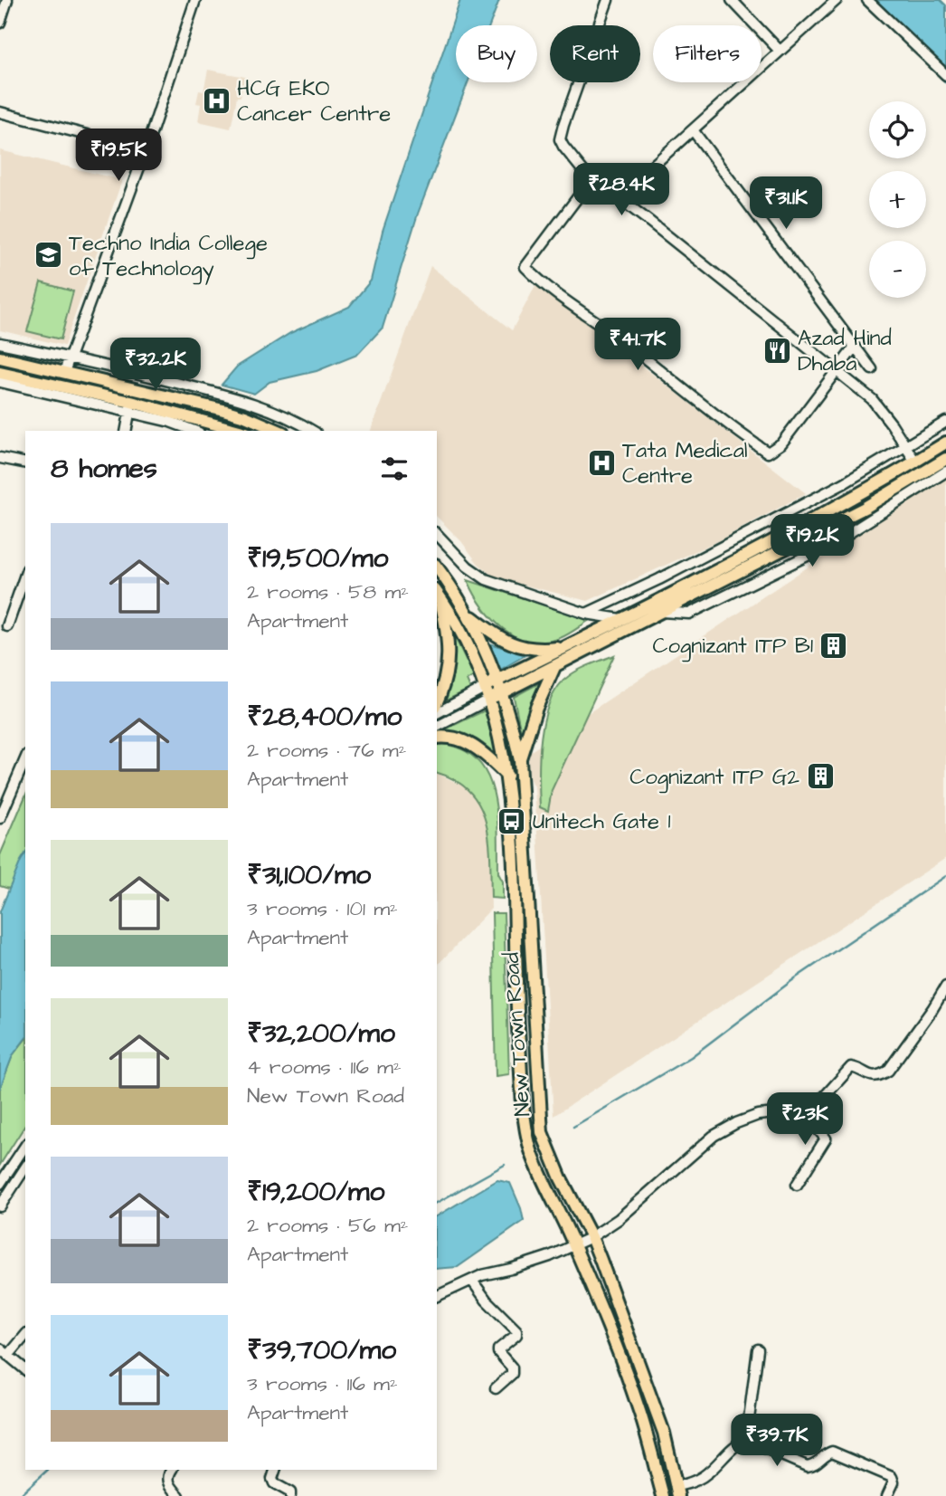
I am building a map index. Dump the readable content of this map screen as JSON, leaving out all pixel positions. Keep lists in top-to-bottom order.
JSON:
{
  "streets": {
    "main road": ["New Town Road"]
  },
  "places": {
    "hospital": ["HCG EKO Cancer Centre", "Tata Medical Centre"],
    "school or university": ["Techno India College of Technology"],
    "restaurant": ["Azad Hind Dhaba"],
    "building": ["Cognizant ITP B1", "Cognizant ITP G2"],
    "bus stop": ["Unitech Gate 1"]
  },
  "page": {
    "chip": ["Buy", "Rent", "Filters"],
    "map_buttons": ["+", "−"],
    "price": [
      "₹19.5K",
      "₹28.4K",
      "₹31.1K",
      "₹41.7K",
      "₹32.2K",
      "₹19.2K",
      "₹23K",
      "₹39.7K"
    ],
    "heading": "8 homes",
    "list": [
      {
        "name": "₹19,500/mo",
        "note": "2 rooms · 58 m² · Apartment"
      },
      {
        "name": "₹28,400/mo",
        "note": "2 rooms · 76 m² · Apartment"
      },
      {
        "name": "₹31,100/mo",
        "note": "3 rooms · 101 m² · Apartment"
      },
      {
        "name": "₹32,200/mo",
        "note": "4 rooms · 116 m² · New Town Road"
      },
      {
        "name": "₹19,200/mo",
        "note": "2 rooms · 56 m² · Apartment"
      },
      {
        "name": "₹39,700/mo",
        "note": "3 rooms · 116 m² · Apartment"
      }
    ]
  }
}
